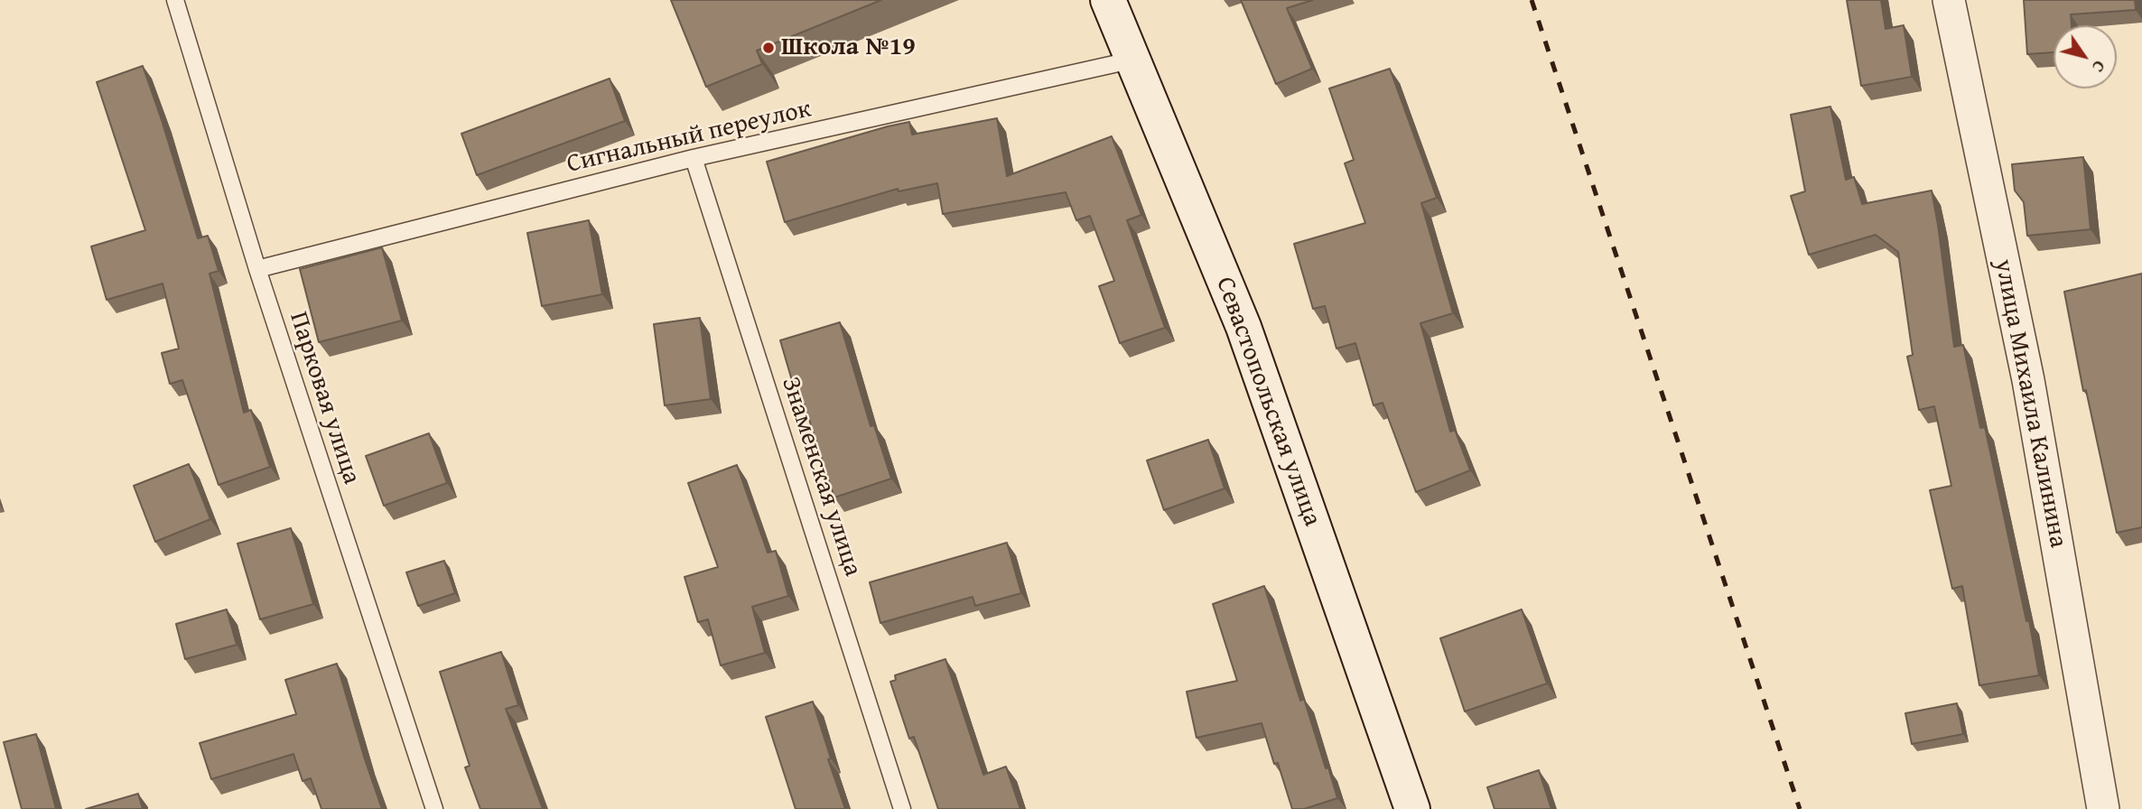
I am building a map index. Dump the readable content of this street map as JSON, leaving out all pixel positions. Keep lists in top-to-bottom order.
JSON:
{
  "streets": {
    "street": ["Севастопольская улица", "улица Михаила Калинина"],
    "lane": ["Сигнальный переулок", "Парковая улица", "Знаменская улица"]
  },
  "crossings": [
    ["Сигнальный переулок", "Парковая улица"],
    ["Сигнальный переулок", "Севастопольская улица"],
    ["Сигнальный переулок", "Знаменская улица"]
  ],
  "places": ["Школа №19"],
  "north": "bottom right"
}
